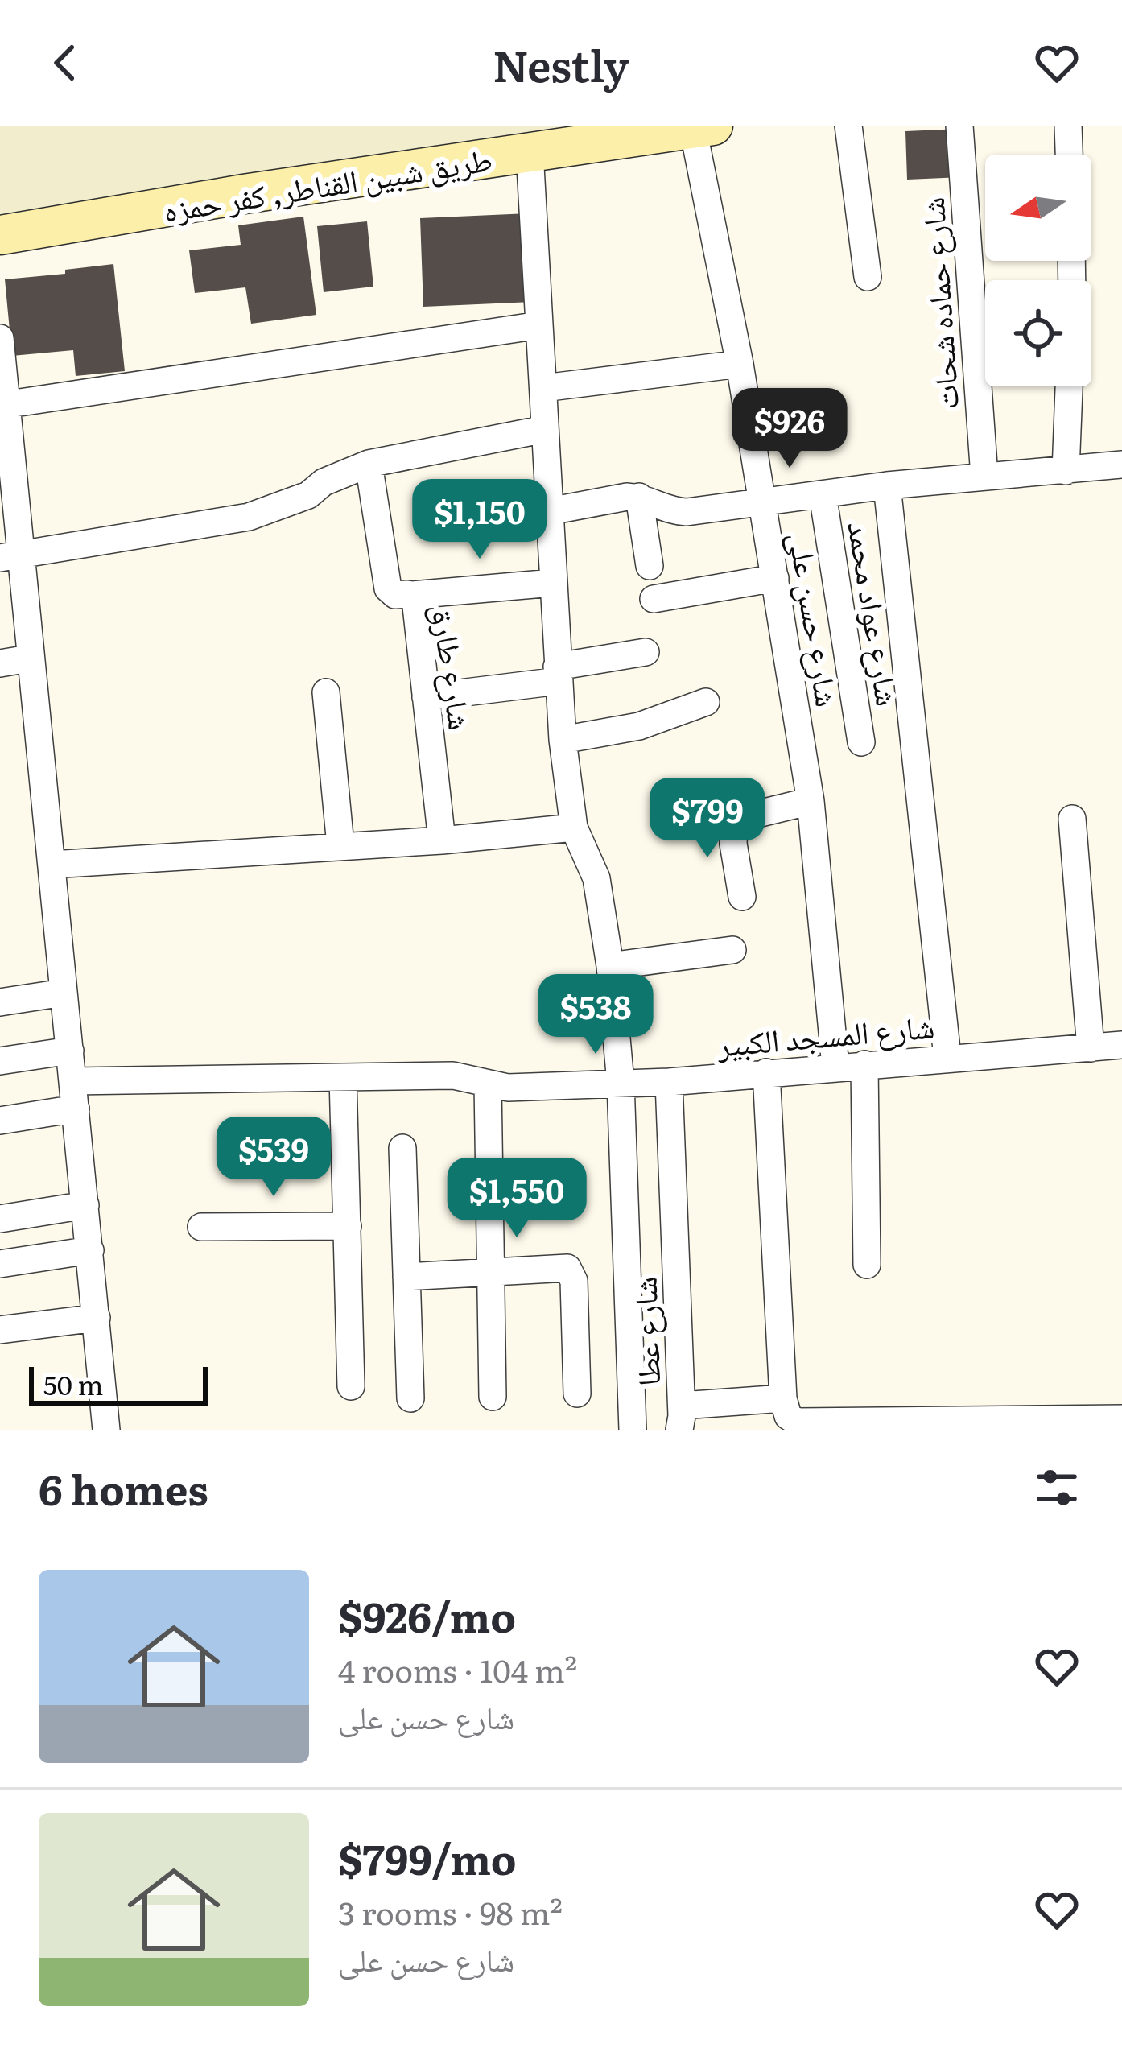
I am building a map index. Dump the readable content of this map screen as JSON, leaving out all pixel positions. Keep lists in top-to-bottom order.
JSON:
{
  "streets": {
    "main road": ["طريق شبين القناطر, كفر حمزه"],
    "street": [
      "شارع حماده شحات",
      "شارع عواد محمد",
      "شارع حسن على",
      "شارع طارق",
      "شارع المسجد الكبير",
      "شارع عطا"
    ]
  },
  "crossings": [
    ["طريق شبين القناطر, كفر حمزه", "شارع حسن على"],
    ["شارع حسن على", "شارع المسجد الكبير"],
    ["شارع المسجد الكبير", "شارع عطا"]
  ],
  "scale_bar": "50 m",
  "north": "left",
  "page": {
    "header": "Nestly",
    "price": [
      "$926",
      "$1,150",
      "$799",
      "$538",
      "$539",
      "$1,550"
    ],
    "scale": "50 m",
    "heading": "6 homes",
    "list": [
      {
        "name": "$926/mo",
        "note": "4 rooms · 104 m² · شارع حسن على"
      },
      {
        "name": "$799/mo",
        "note": "3 rooms · 98 m² · شارع حسن على"
      }
    ]
  }
}
